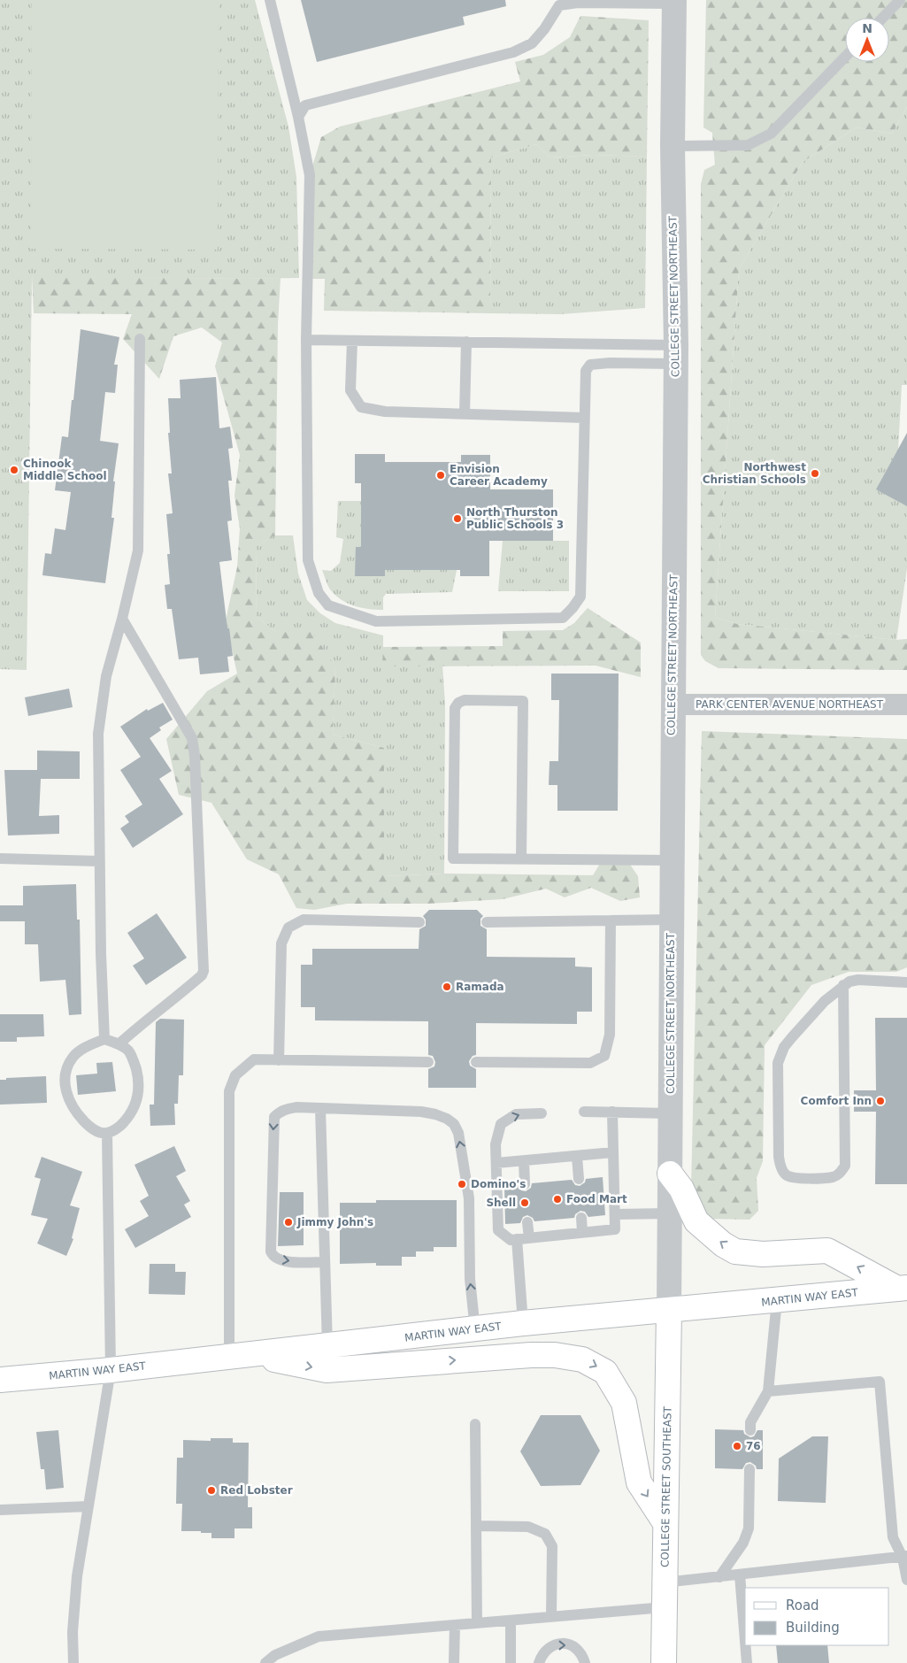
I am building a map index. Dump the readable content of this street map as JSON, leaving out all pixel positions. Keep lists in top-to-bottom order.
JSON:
{
  "streets": {
    "main road": ["MARTIN WAY EAST", "COLLEGE STREET SOUTHEAST"],
    "street": ["COLLEGE STREET NORTHEAST", "PARK CENTER AVENUE NORTHEAST"]
  },
  "crossings": [
    ["COLLEGE STREET NORTHEAST", "PARK CENTER AVENUE NORTHEAST"],
    ["COLLEGE STREET NORTHEAST", "MARTIN WAY EAST"],
    ["COLLEGE STREET NORTHEAST", "COLLEGE STREET SOUTHEAST"],
    ["MARTIN WAY EAST", "COLLEGE STREET SOUTHEAST"]
  ],
  "places": [
    "Chinook Middle School",
    "Northwest Christian Schools",
    "Envision Career Academy",
    "North Thurston Public Schools 3",
    "Ramada",
    "Comfort Inn",
    "Domino's",
    "Food Mart",
    "Shell",
    "Jimmy John's",
    "76",
    "Red Lobster"
  ],
  "legend": ["Road", "Building"],
  "north": "top"
}
